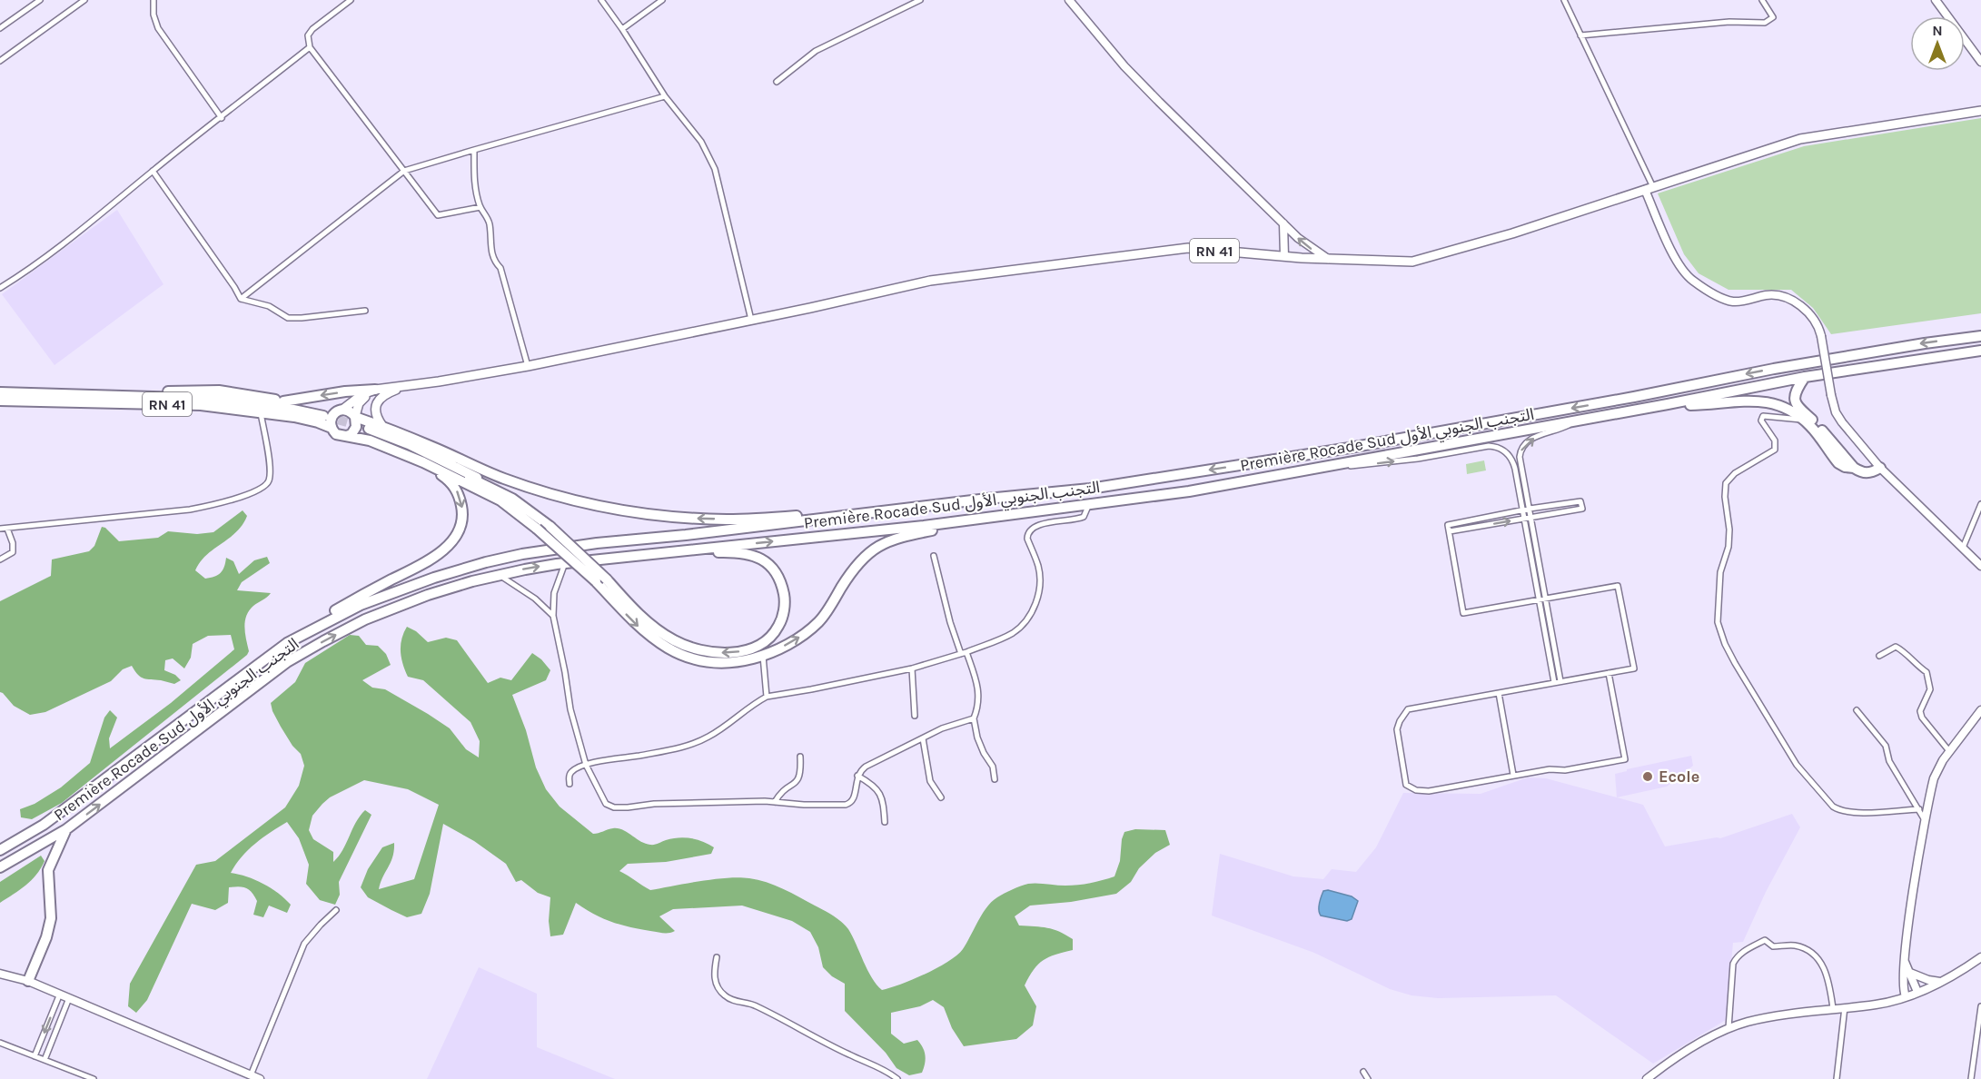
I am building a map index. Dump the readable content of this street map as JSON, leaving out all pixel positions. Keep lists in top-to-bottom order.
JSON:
{
  "streets": {
    "highway": ["RN 41", "Première Rocade Sud التجنب الجنوبي الأول"]
  },
  "places": ["Ecole"],
  "north": "top"
}
